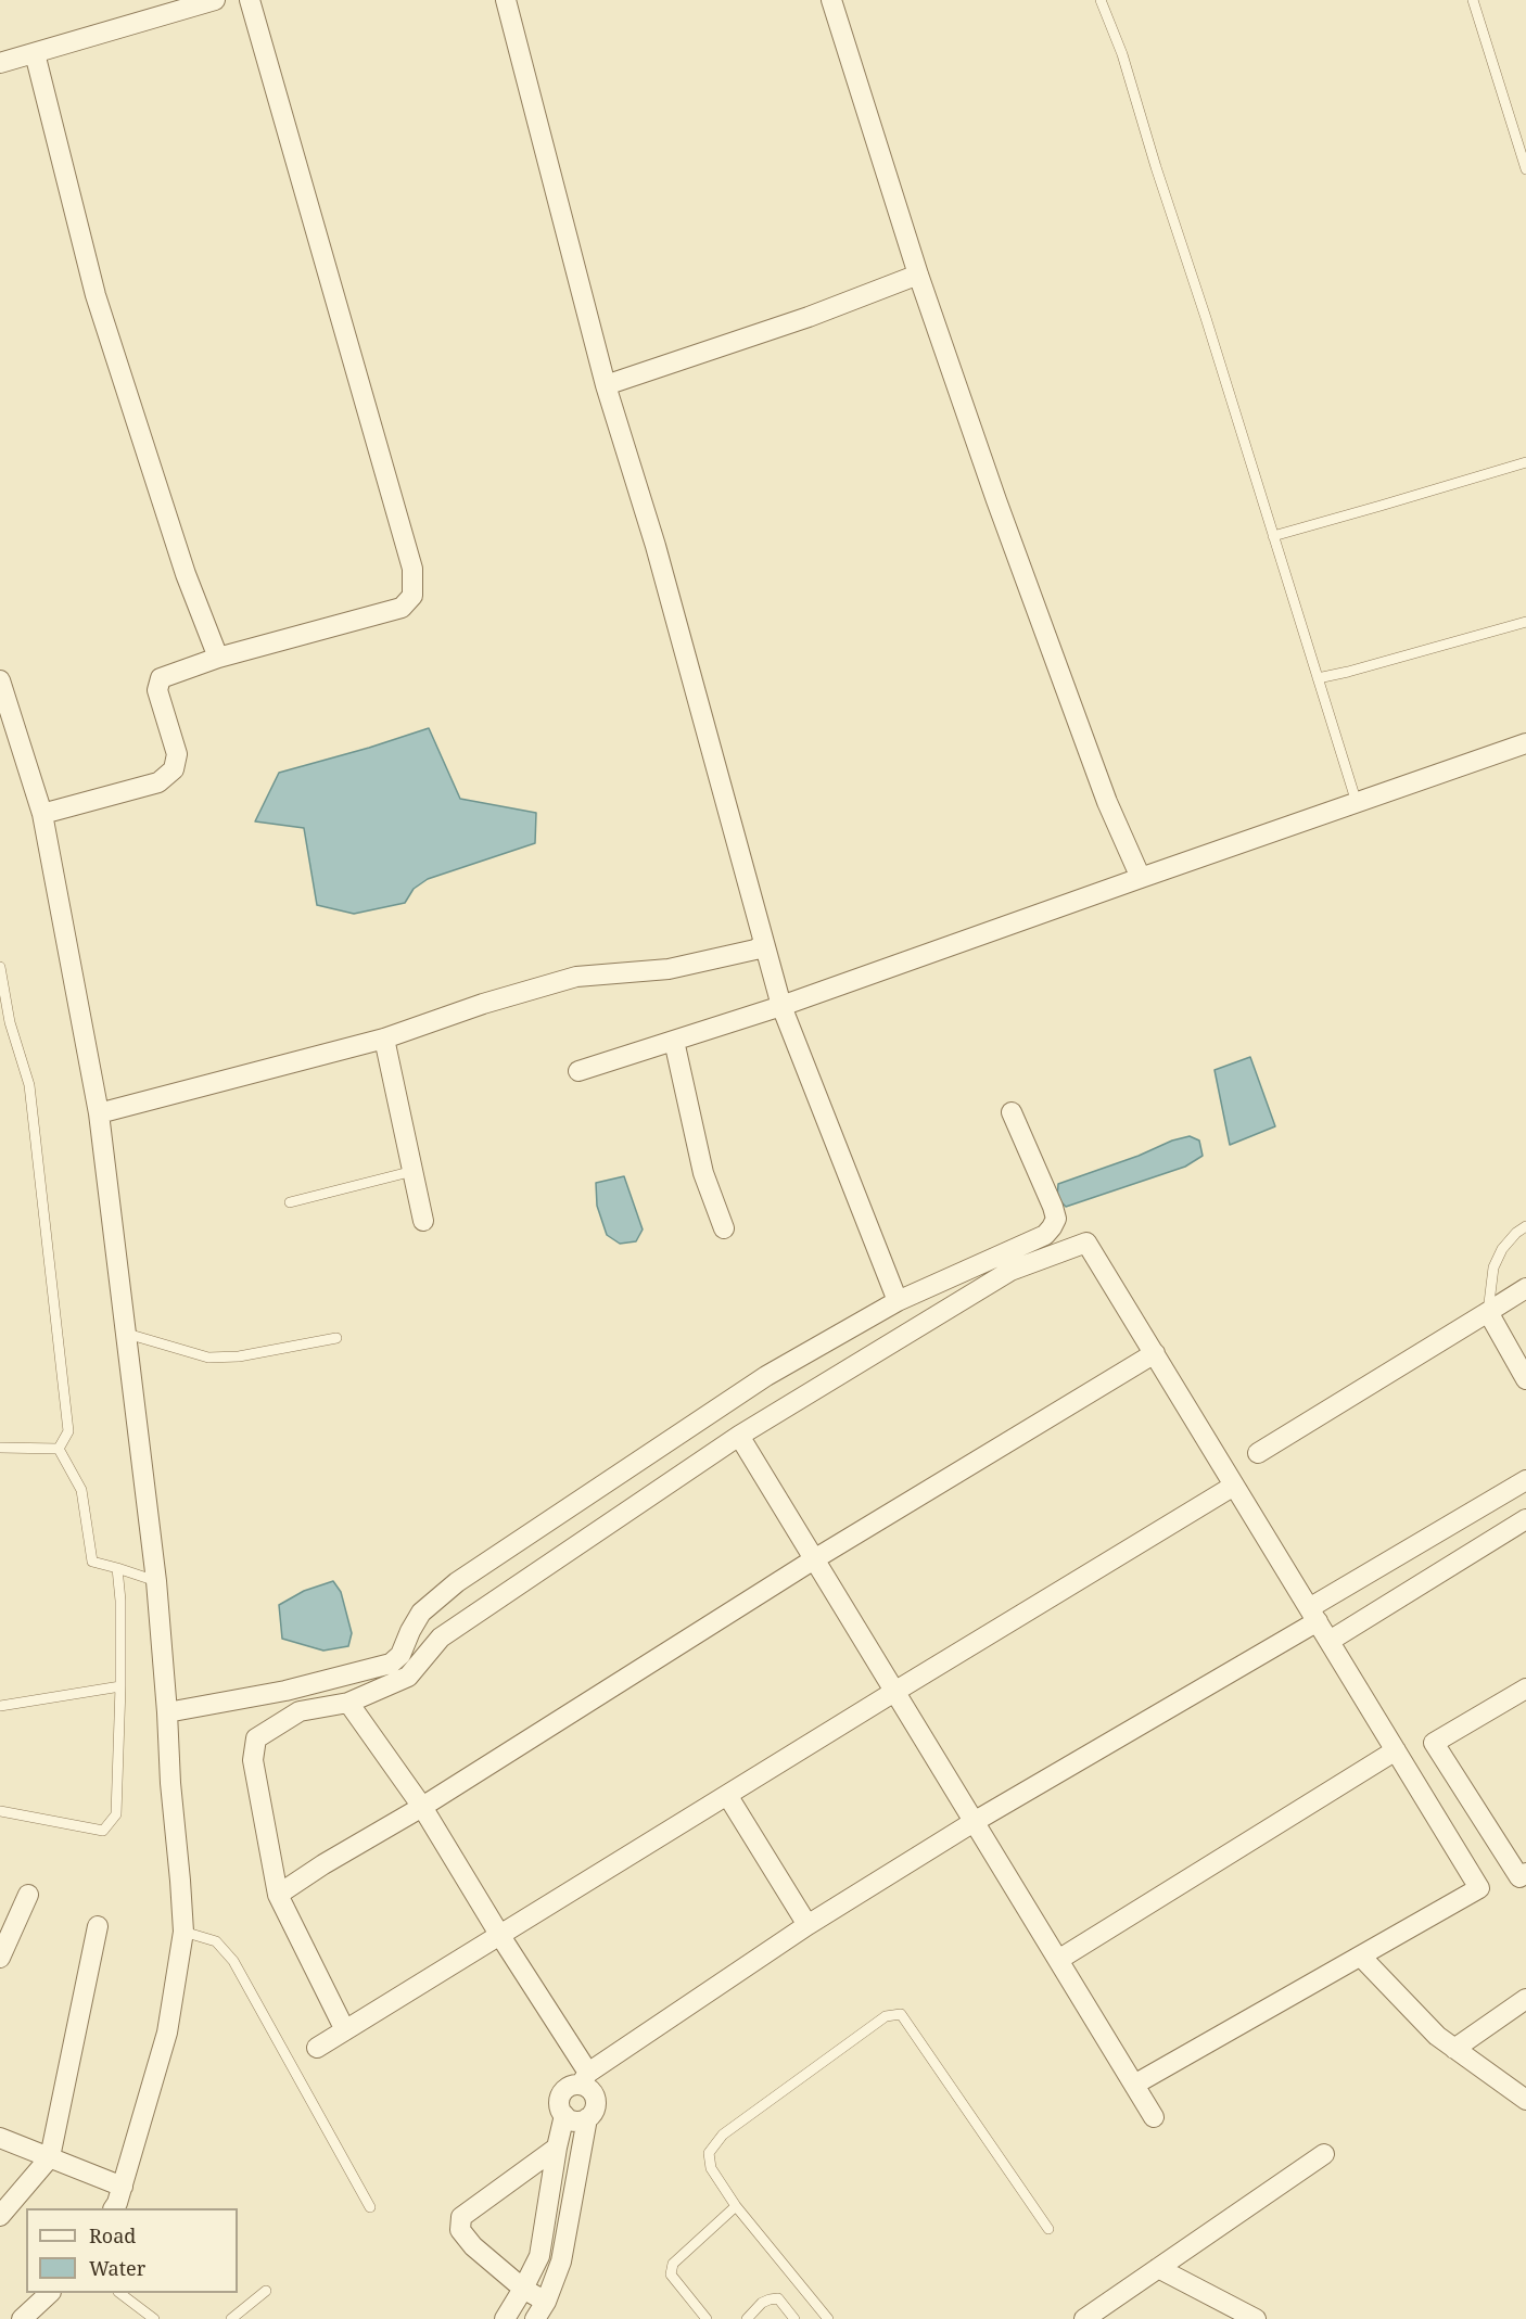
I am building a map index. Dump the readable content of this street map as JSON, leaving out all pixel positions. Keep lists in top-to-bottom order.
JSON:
{
  "legend": ["Road", "Water"]
}
